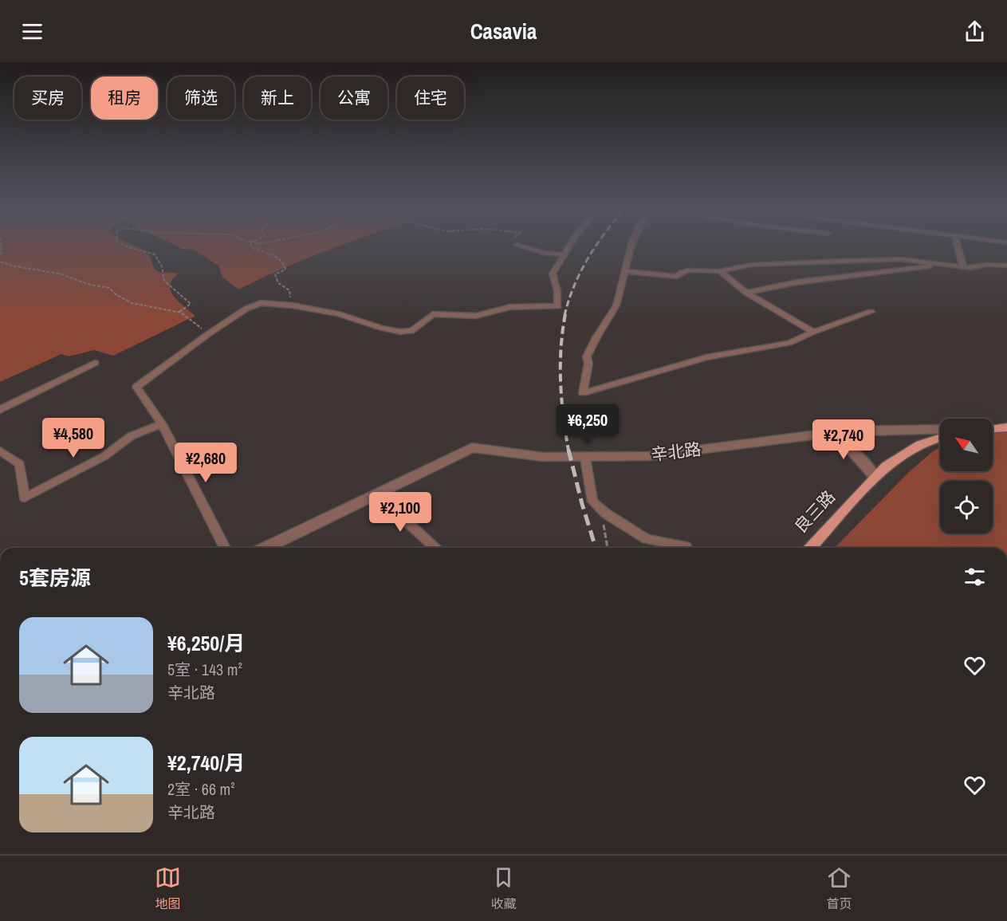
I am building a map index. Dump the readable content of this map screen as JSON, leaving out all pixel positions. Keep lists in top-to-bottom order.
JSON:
{
  "streets": {
    "main road": ["良三路"],
    "street": ["辛北路"]
  },
  "north": "top left",
  "page": {
    "header": "Casavia",
    "chip": [
      "买房",
      "租房",
      "筛选",
      "新上",
      "公寓",
      "住宅"
    ],
    "price": [
      "¥6,250",
      "¥4,580",
      "¥2,740",
      "¥2,680",
      "¥2,100"
    ],
    "heading": "5套房源",
    "list": [
      {
        "name": "¥6,250/月",
        "note": "5室 · 143 m² · 辛北路"
      },
      {
        "name": "¥2,740/月",
        "note": "2室 · 66 m² · 辛北路"
      }
    ],
    "tabs": ["地图", "收藏", "首页"]
  }
}
